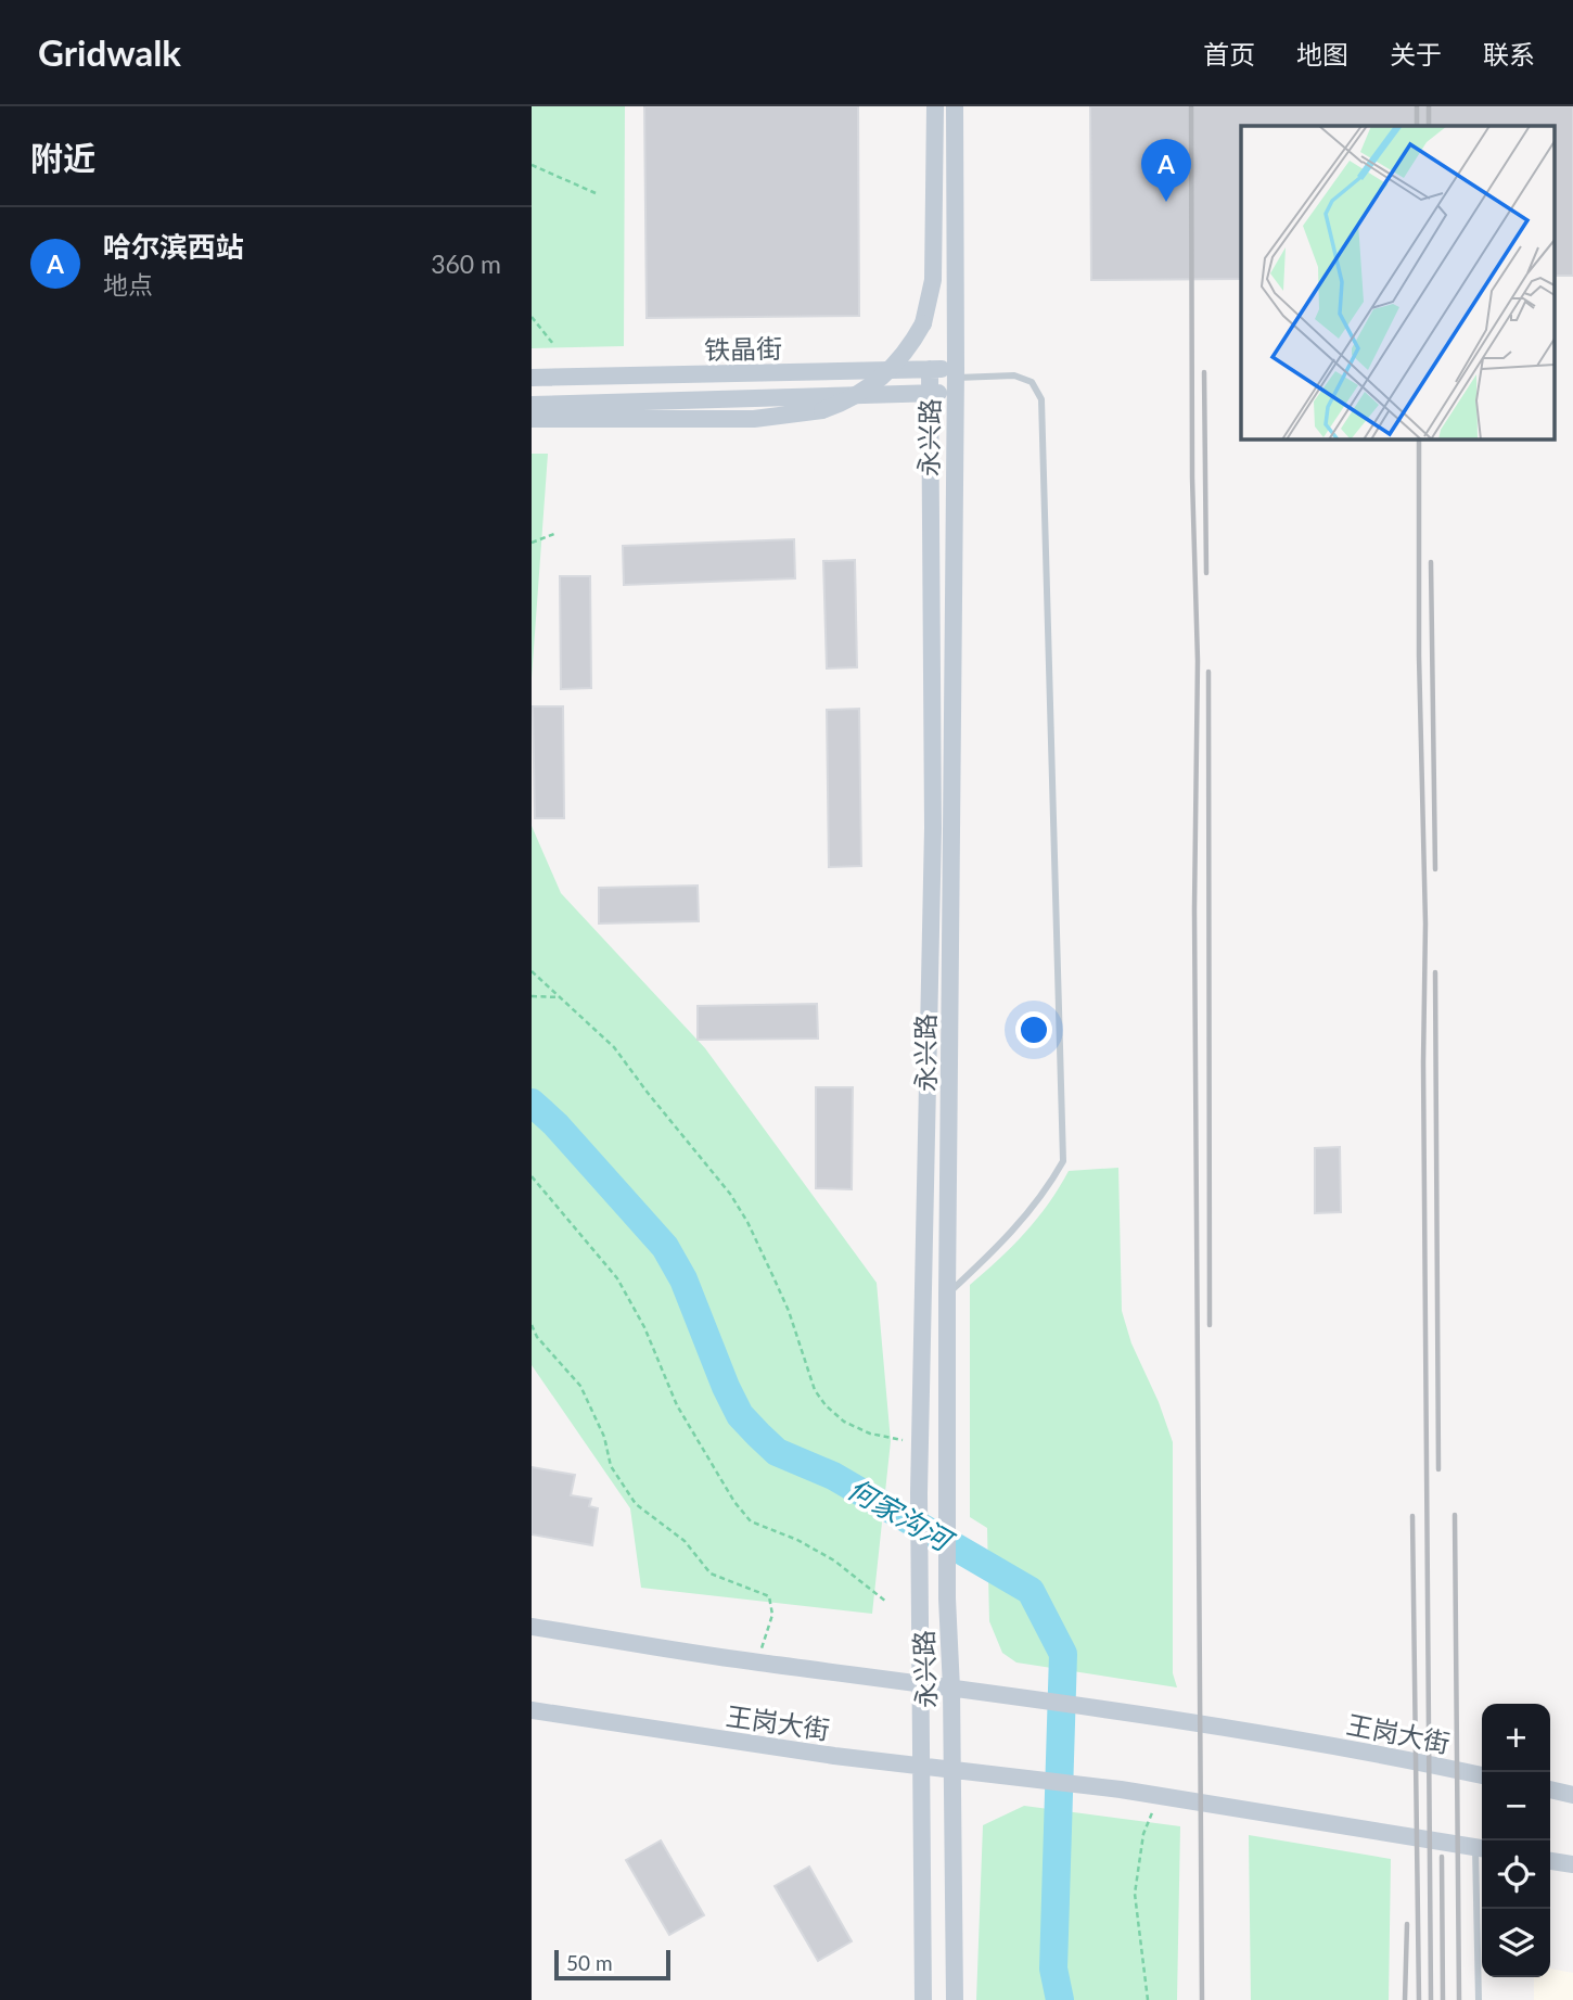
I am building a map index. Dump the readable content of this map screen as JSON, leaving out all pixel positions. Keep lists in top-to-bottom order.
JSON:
{
  "streets": {
    "main road": ["铁晶街", "永兴路", "王岗大街"]
  },
  "crossings": [
    ["铁晶街", "永兴路"],
    ["永兴路", "王岗大街"]
  ],
  "water": ["何家沟河"],
  "scale_bar": "50 m",
  "page": {
    "header": "Gridwalk",
    "nav": [
      "首页",
      "地图",
      "关于",
      "联系"
    ],
    "heading": "附近",
    "pins": "A",
    "list": [
      {
        "mark": "A",
        "name": "哈尔滨西站",
        "note": "地点",
        "value": "360 m"
      }
    ],
    "map_buttons": ["+", "−"],
    "scale": "50 m"
  }
}
